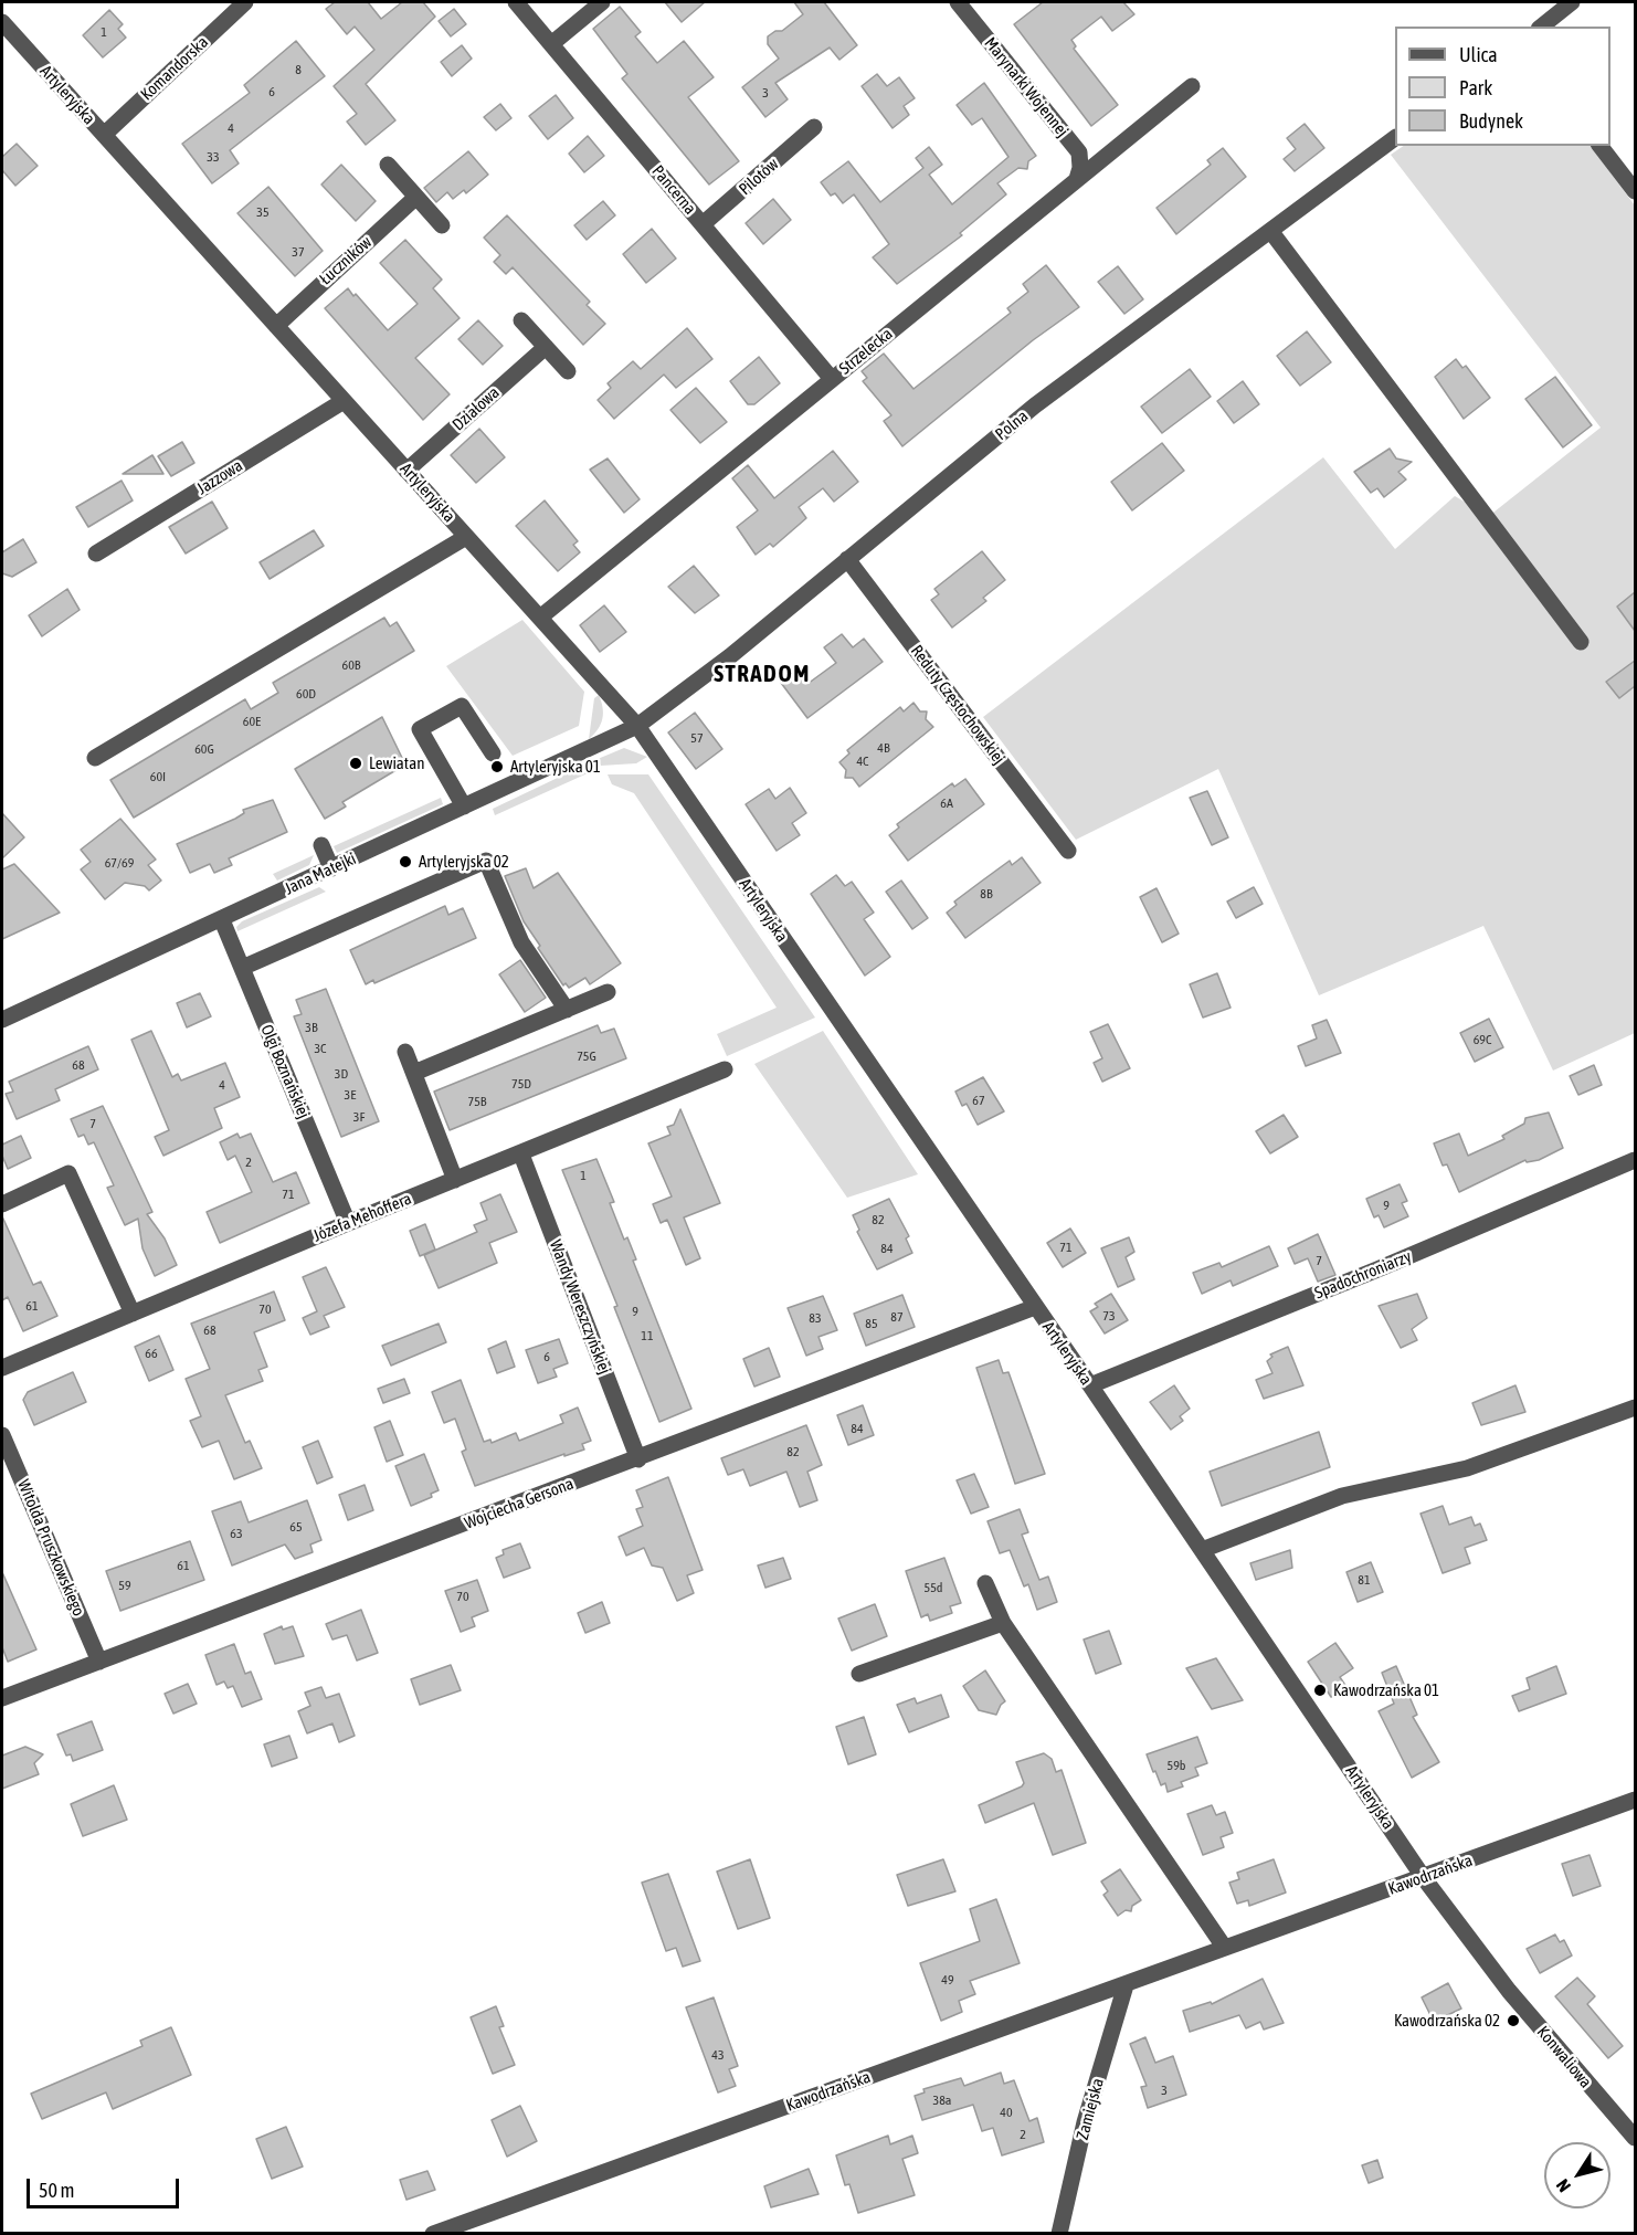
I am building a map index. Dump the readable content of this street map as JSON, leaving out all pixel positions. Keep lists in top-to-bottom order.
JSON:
{
  "streets": {
    "street": [
      "Komandorska",
      "Marynarki Wojennej",
      "Artyleryjska",
      "Pilotów",
      "Pancerna",
      "Łuczników",
      "Strzelecka",
      "Działowa",
      "Polna",
      "Jazzowa",
      "Reduty Częstochowskiej",
      "Jana Matejki",
      "Olgi Boznańskiej",
      "Józefa Mehoffera",
      "Spadochroniarzy",
      "Wandy Wereszczyńskiej",
      "Wojciecha Gersona",
      "Witolda Pruszkowskiego",
      "Kawodrzańska",
      "Konwaliowa",
      "Zamiejska"
    ]
  },
  "crossings": [
    ["Komandorska", "Artyleryjska"],
    ["Marynarki Wojennej", "Strzelecka"],
    ["Artyleryjska", "Łuczników"],
    ["Artyleryjska", "Strzelecka"],
    ["Artyleryjska", "Działowa"],
    ["Artyleryjska", "Polna"],
    ["Artyleryjska", "Jazzowa"],
    ["Artyleryjska", "Jana Matejki"],
    ["Artyleryjska", "Spadochroniarzy"],
    ["Artyleryjska", "Wojciecha Gersona"],
    ["Artyleryjska", "Kawodrzańska"],
    ["Artyleryjska", "Konwaliowa"],
    ["Pilotów", "Pancerna"],
    ["Pancerna", "Strzelecka"],
    ["Polna", "Reduty Częstochowskiej"],
    ["Polna", "Jana Matejki"],
    ["Jana Matejki", "Olgi Boznańskiej"],
    ["Olgi Boznańskiej", "Józefa Mehoffera"],
    ["Józefa Mehoffera", "Wandy Wereszczyńskiej"],
    ["Wandy Wereszczyńskiej", "Wojciecha Gersona"],
    ["Wojciecha Gersona", "Witolda Pruszkowskiego"],
    ["Kawodrzańska", "Konwaliowa"],
    ["Kawodrzańska", "Zamiejska"]
  ],
  "districts": ["STRADOM"],
  "places": [
    "Lewiatan",
    "Artyleryjska 01",
    "Artyleryjska 02",
    "Kawodrzańska 01",
    "Kawodrzańska 02"
  ],
  "house_numbers": [
    "1",
    "8",
    "6",
    "3",
    "4",
    "33",
    "35",
    "37",
    "60B",
    "60D",
    "60E",
    "57",
    "4B",
    "60G",
    "4C",
    "60I",
    "6A",
    "67/69",
    "8B",
    "3B",
    "69C",
    "3C",
    "75G",
    "68",
    "3D",
    "75D",
    "4",
    "3E",
    "67",
    "75B",
    "3F",
    "7",
    "2",
    "1",
    "71",
    "9",
    "82",
    "71",
    "84",
    "7",
    "61",
    "70",
    "9",
    "73",
    "87",
    "83",
    "85",
    "68",
    "11",
    "66",
    "6",
    "84",
    "82",
    "65",
    "63",
    "61",
    "81",
    "59",
    "55d",
    "70",
    "59b",
    "49",
    "43",
    "3",
    "38a",
    "40",
    "2"
  ],
  "legend": ["Ulica", "Park", "Budynek"],
  "scale_bar": "50 m",
  "north": "bottom left"
}
